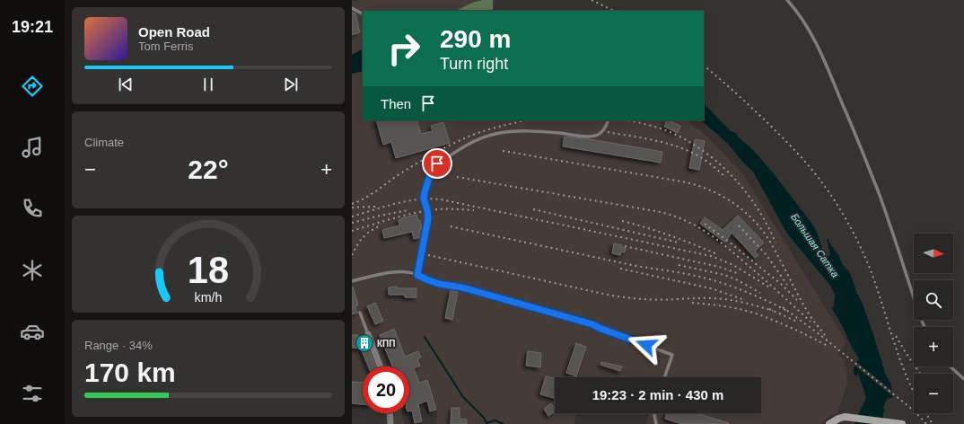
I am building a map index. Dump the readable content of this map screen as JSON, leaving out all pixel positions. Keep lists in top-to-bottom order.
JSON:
{
  "water": ["Большая Сатка"],
  "places": {
    "building": ["КПП"]
  },
  "north": "right",
  "page": {
    "tabs": "19:21",
    "turn": ["290 m", "Turn right"],
    "song": ["Open Road", "Tom Ferris"],
    "then": "Then",
    "tile": [
      "Climate",
      ["Range · 34%", "170 km"]
    ],
    "heat": ["−", "22°", "+"],
    "map_buttons": ["+", "−"],
    "limit": "20",
    "trip": "19:23 · 2 min · 430 m",
    "gauge": ["18", "km/h"]
  }
}
